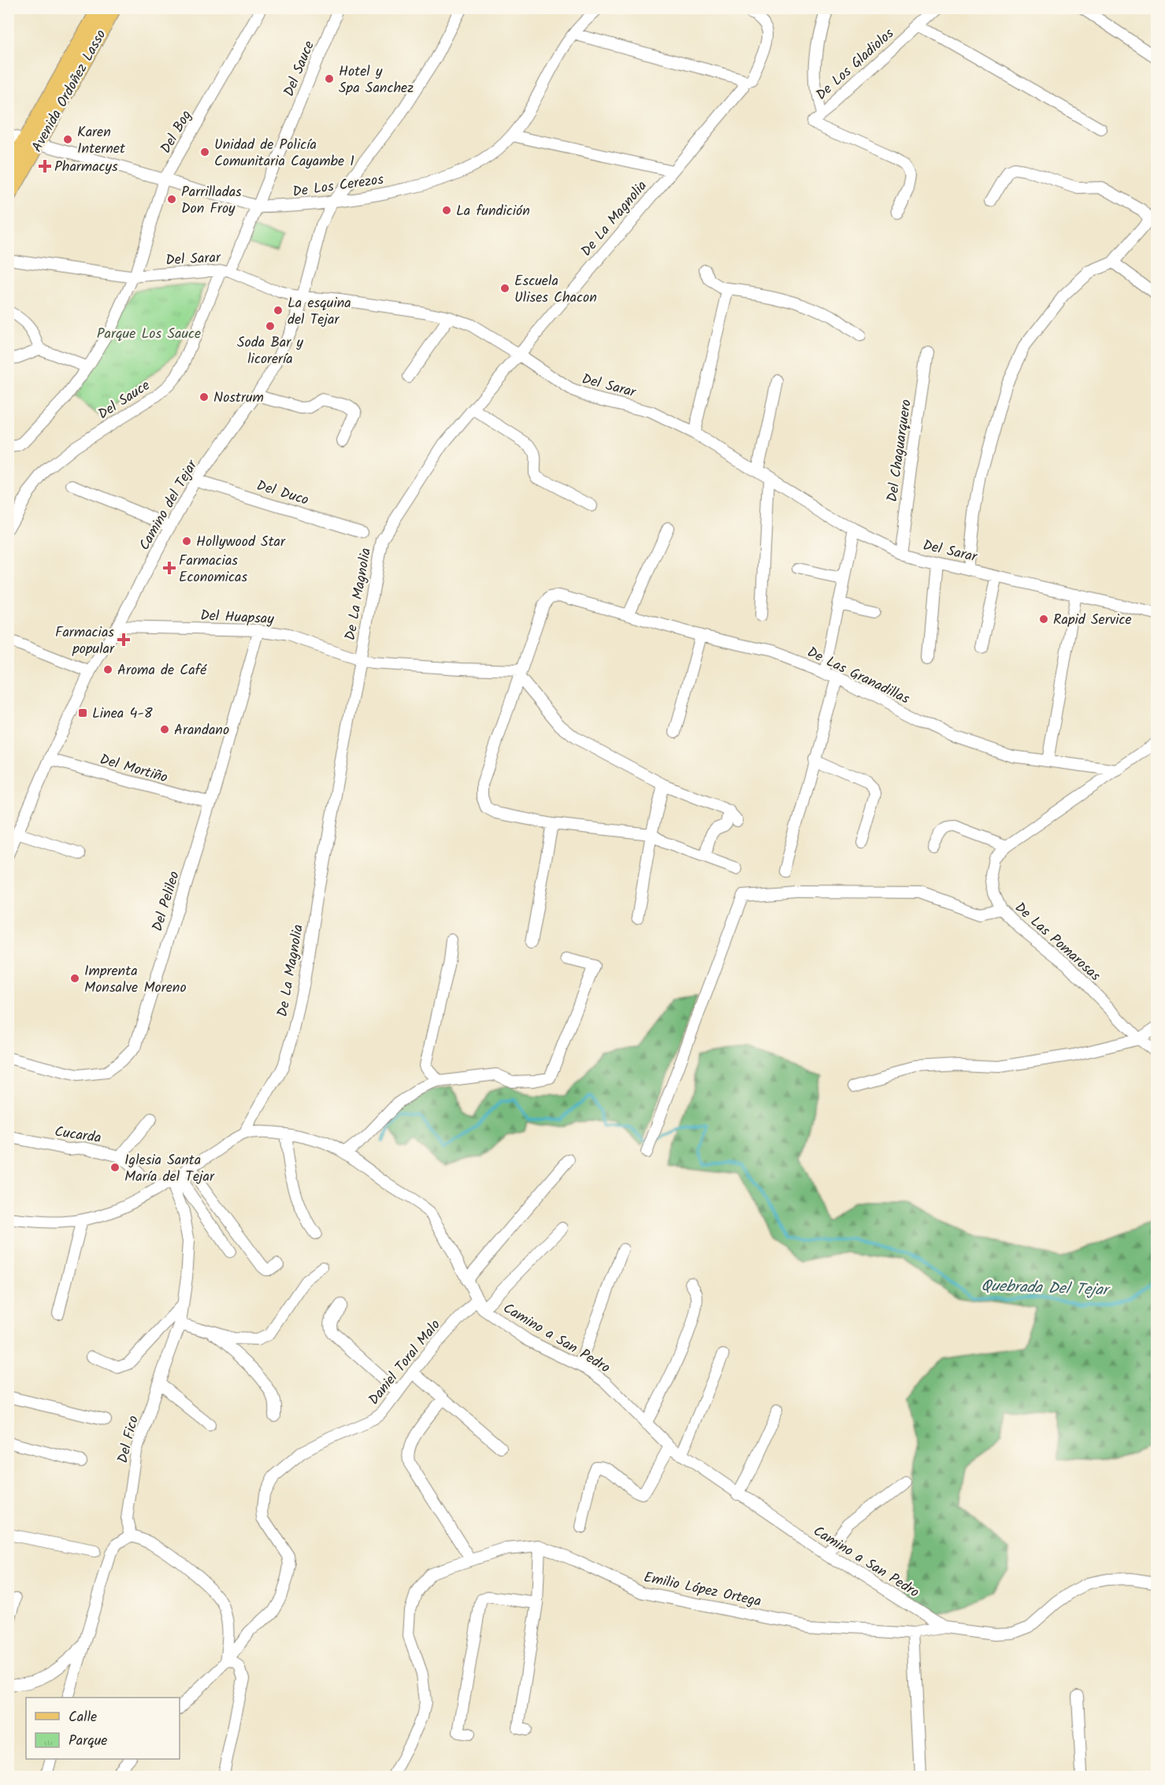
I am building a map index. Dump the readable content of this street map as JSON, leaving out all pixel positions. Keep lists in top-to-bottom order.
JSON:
{
  "streets": {
    "main road": ["Avenida Ordoñez Lasso"],
    "street": [
      "De Los Gladiolos",
      "Del Sauce",
      "Del Bog",
      "De Los Cerezos",
      "De La Magnolia",
      "Del Sarar",
      "Del Chaguarquero",
      "Del Duco",
      "Camino del Tejar",
      "Del Huapsay",
      "De Las Granadillas",
      "Del Mortiño",
      "Del Pelileo",
      "De Las Pomarosas",
      "Cucarda",
      "Camino a San Pedro",
      "Daniel Toral Malo",
      "Del Fico",
      "Emilio López Ortega"
    ]
  },
  "crossings": [
    ["Del Sauce", "De Los Cerezos"],
    ["Del Sauce", "Del Sarar"],
    ["Avenida Ordoñez Lasso", "De Los Cerezos"],
    ["Del Bog", "De Los Cerezos"],
    ["Del Bog", "Del Sarar"],
    ["De Los Cerezos", "Camino del Tejar"],
    ["De La Magnolia", "Del Sarar"],
    ["De La Magnolia", "Del Huapsay"],
    ["De La Magnolia", "Camino a San Pedro"],
    ["Del Sarar", "Del Chaguarquero"],
    ["Del Sarar", "Camino del Tejar"],
    ["Del Duco", "Camino del Tejar"],
    ["Camino del Tejar", "Del Huapsay"],
    ["Camino del Tejar", "Del Mortiño"],
    ["Del Huapsay", "De Las Granadillas"],
    ["Del Huapsay", "Del Pelileo"],
    ["De Las Granadillas", "De Las Pomarosas"],
    ["Del Mortiño", "Del Pelileo"],
    ["Camino a San Pedro", "Daniel Toral Malo"],
    ["Camino a San Pedro", "Del Fico"],
    ["Camino a San Pedro", "Emilio López Ortega"]
  ],
  "water": ["Quebrada Del Tejar"],
  "parks": ["Parque Los Sauce"],
  "places": {
    "other": [
      "Hotel y Spa Sanchez",
      "Karen Internet",
      "Unidad de Policía Comunitaria Cayambe 1",
      "Parrilladas Don Froy",
      "La fundición",
      "Escuela Ulises Chacon",
      "La esquina del Tejar",
      "Soda Bar y licorería",
      "Nostrum",
      "Hollywood Star",
      "Rapid Service",
      "Aroma de Café",
      "Arandano",
      "Imprenta Monsalve Moreno",
      "Iglesia Santa María del Tejar"
    ],
    "health": ["Pharmacys", "Farmacias Economicas", "Farmacias popular"],
    "transit": ["Linea 4-8"]
  },
  "legend": ["Calle", "Parque"]
}
